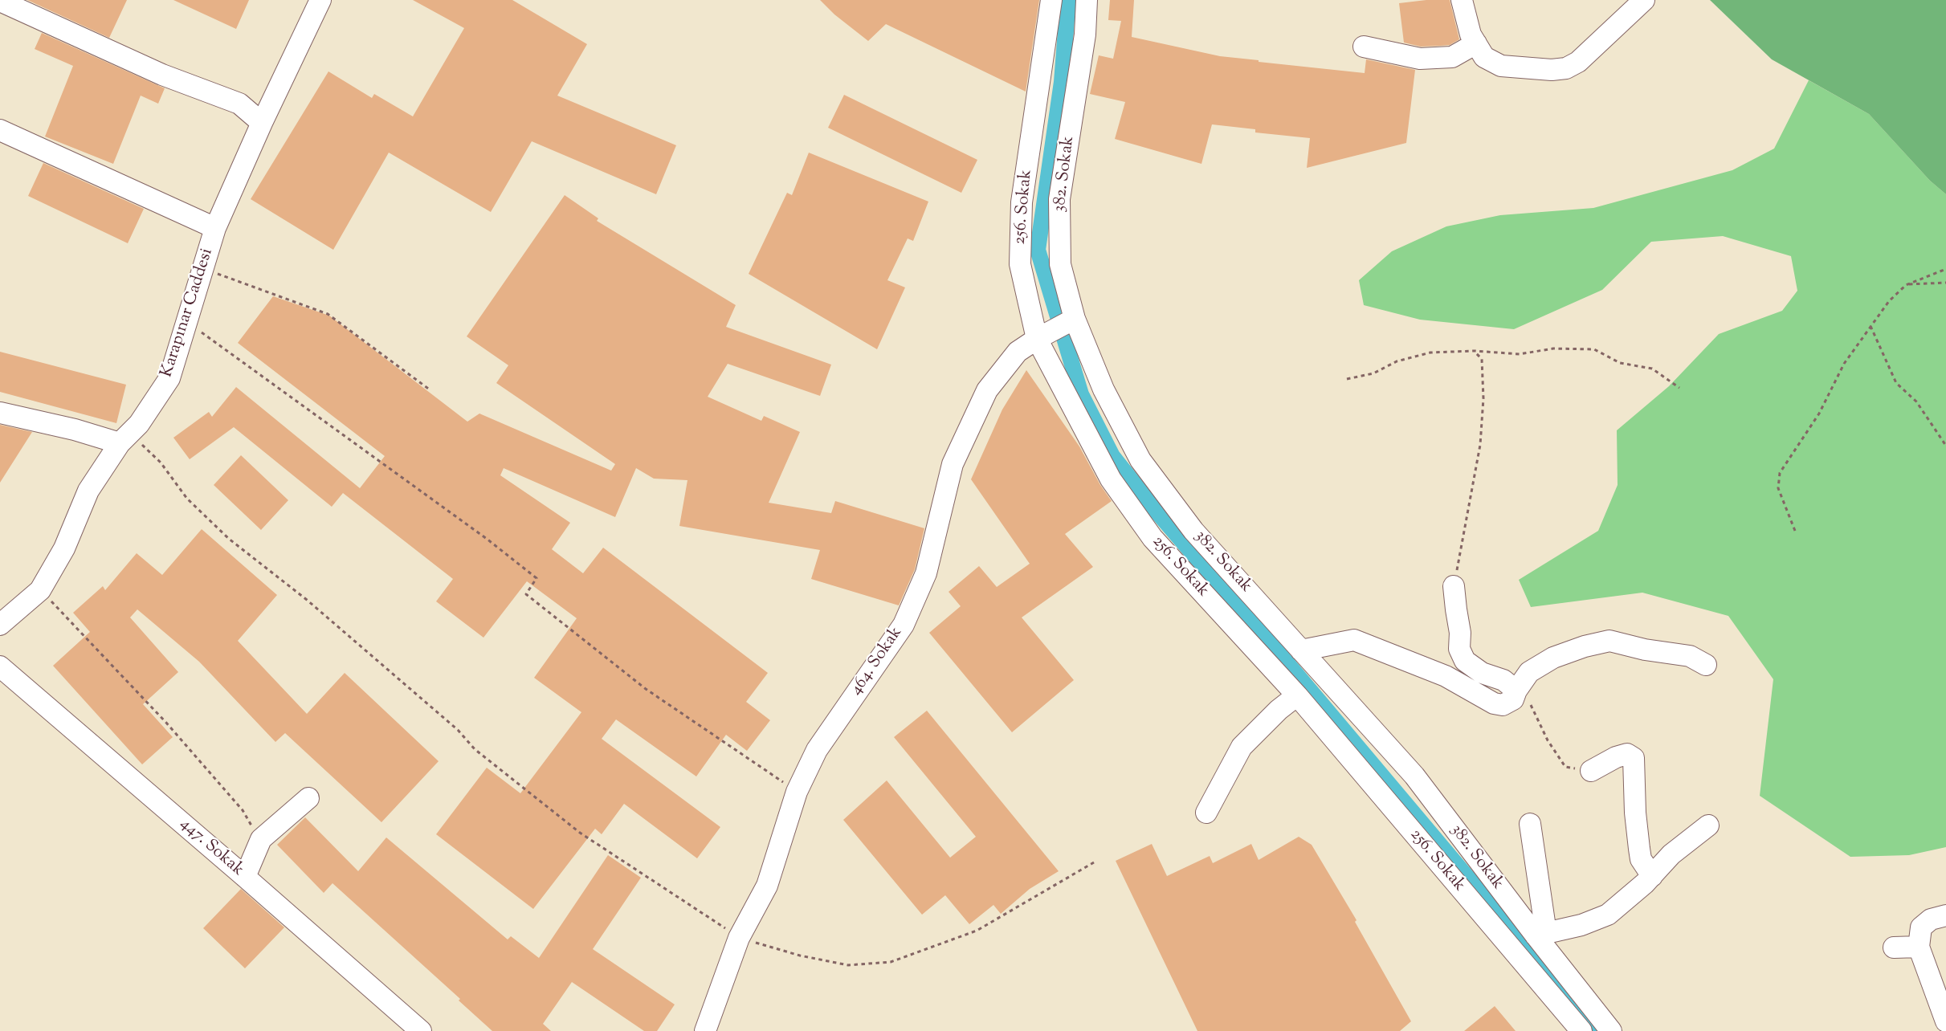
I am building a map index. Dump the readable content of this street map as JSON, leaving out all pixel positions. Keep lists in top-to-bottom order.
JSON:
{
  "streets": {
    "street": [
      "382. Sokak",
      "256. Sokak",
      "Karapınar Caddesi",
      "464. Sokak",
      "447. Sokak"
    ]
  },
  "crossings": [
    ["382. Sokak", "464. Sokak"],
    ["256. Sokak", "464. Sokak"]
  ]
}
